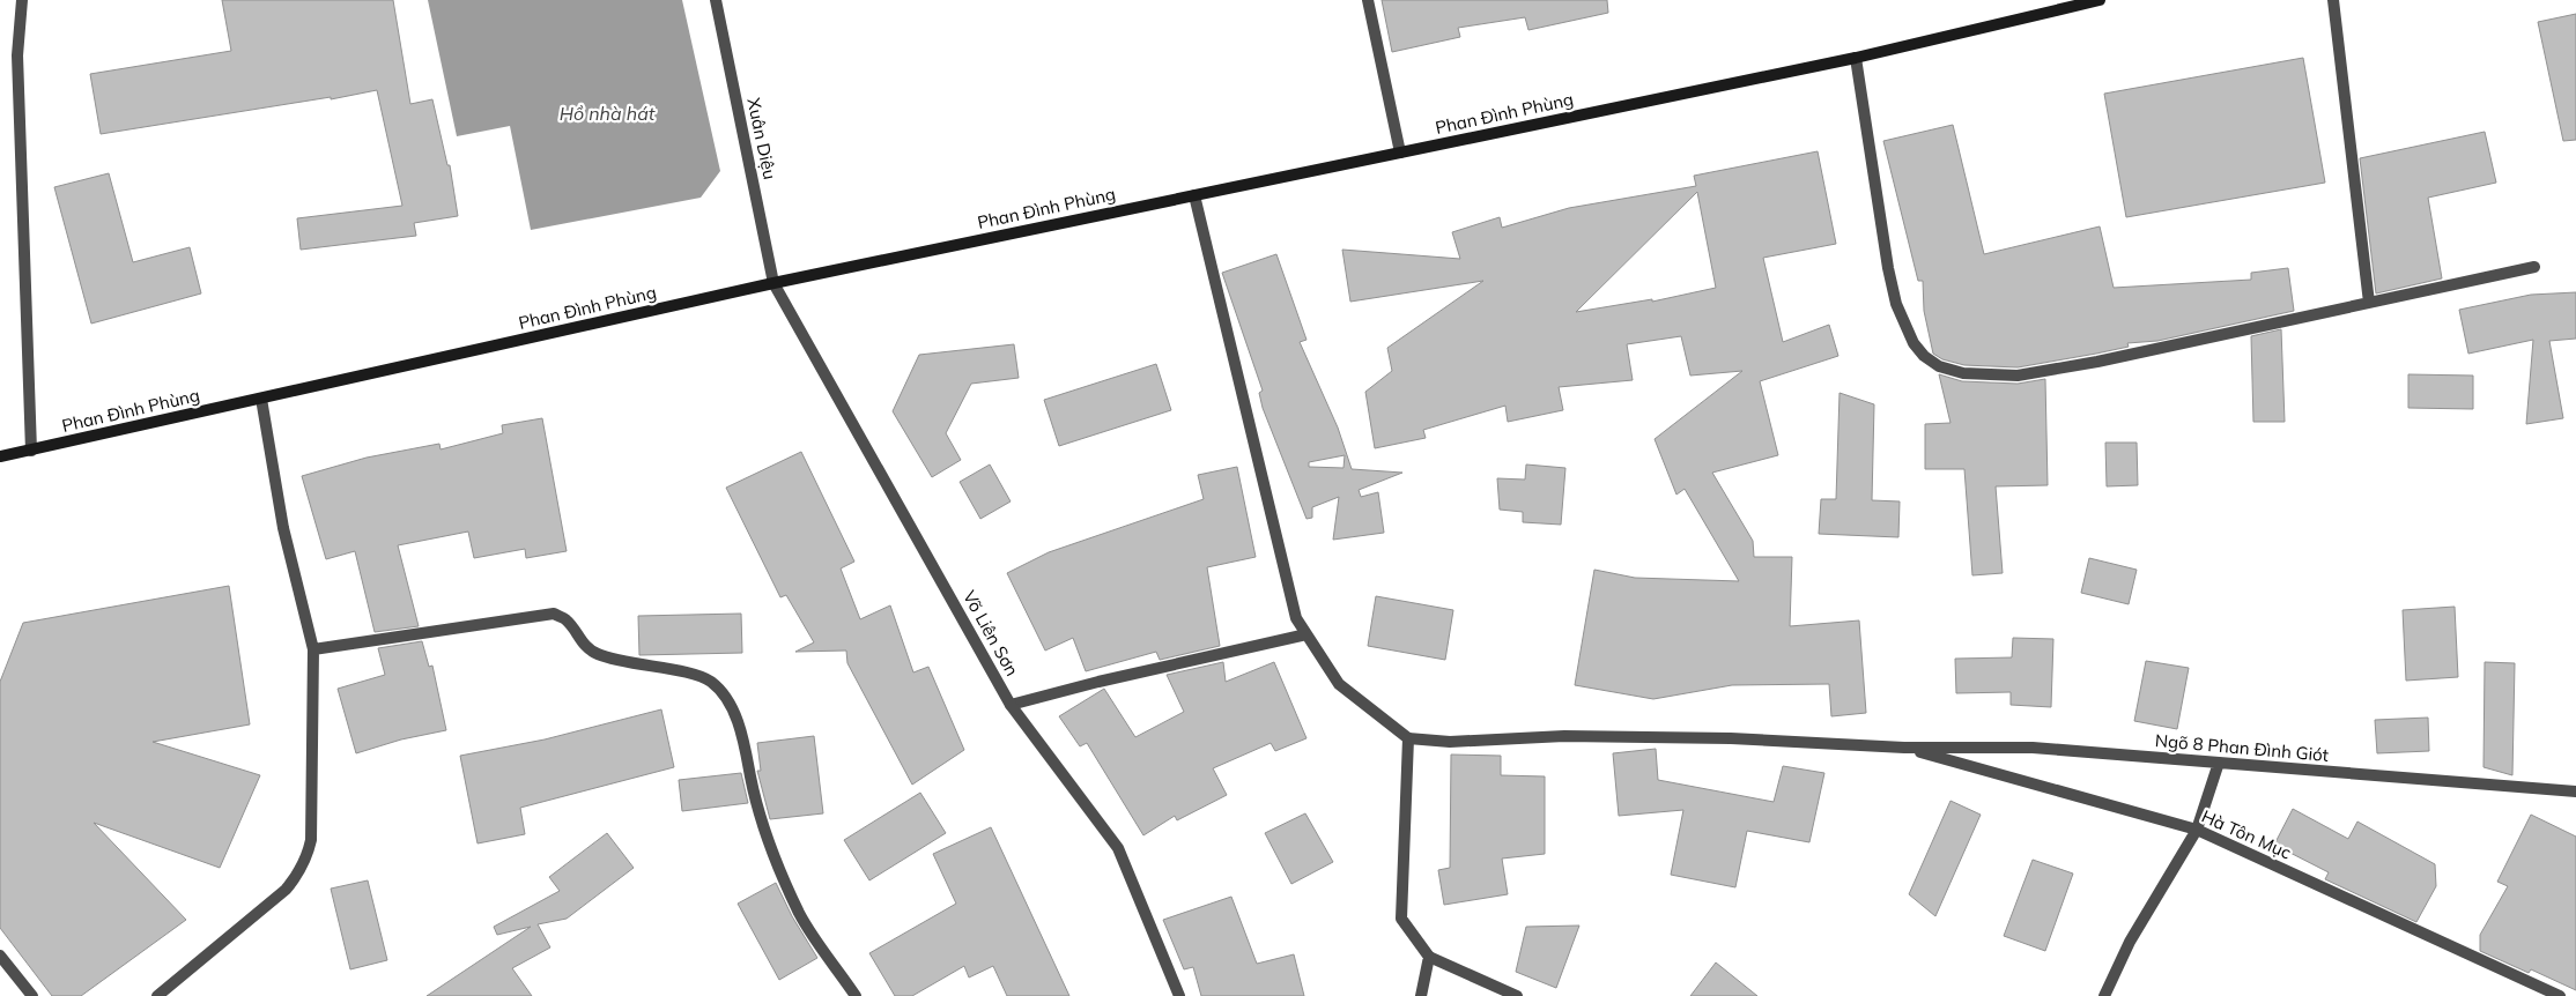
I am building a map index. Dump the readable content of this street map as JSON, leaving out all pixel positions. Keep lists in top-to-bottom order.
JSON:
{
  "streets": {
    "main road": ["Phan Đình Phùng"],
    "street": [
      "Xuân Diệu",
      "Võ Liên Sơn",
      "Ngõ 8 Phan Đình Giót",
      "Hà Tôn Mục"
    ]
  },
  "crossings": [
    ["Phan Đình Phùng", "Xuân Diệu"],
    ["Phan Đình Phùng", "Võ Liên Sơn"],
    ["Xuân Diệu", "Võ Liên Sơn"],
    ["Ngõ 8 Phan Đình Giót", "Hà Tôn Mục"]
  ],
  "water": ["Hồ nhà hát"]
}
